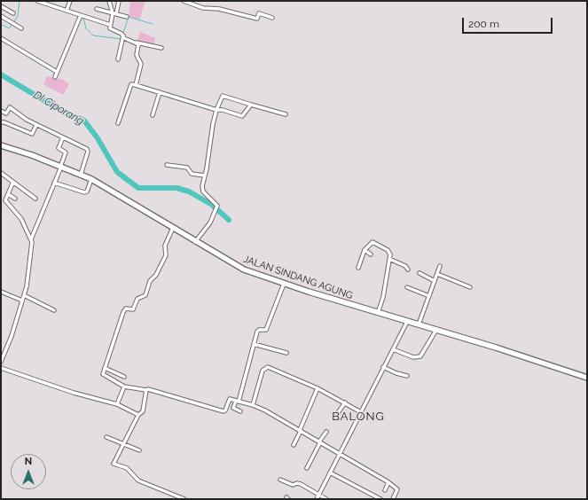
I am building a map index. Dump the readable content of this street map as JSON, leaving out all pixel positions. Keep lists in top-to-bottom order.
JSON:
{
  "streets": {
    "main road": ["JALAN SINDANG AGUNG"]
  },
  "districts": ["BALONG"],
  "water": ["DI Ciporang"],
  "scale_bar": "200 m",
  "north": "top"
}
